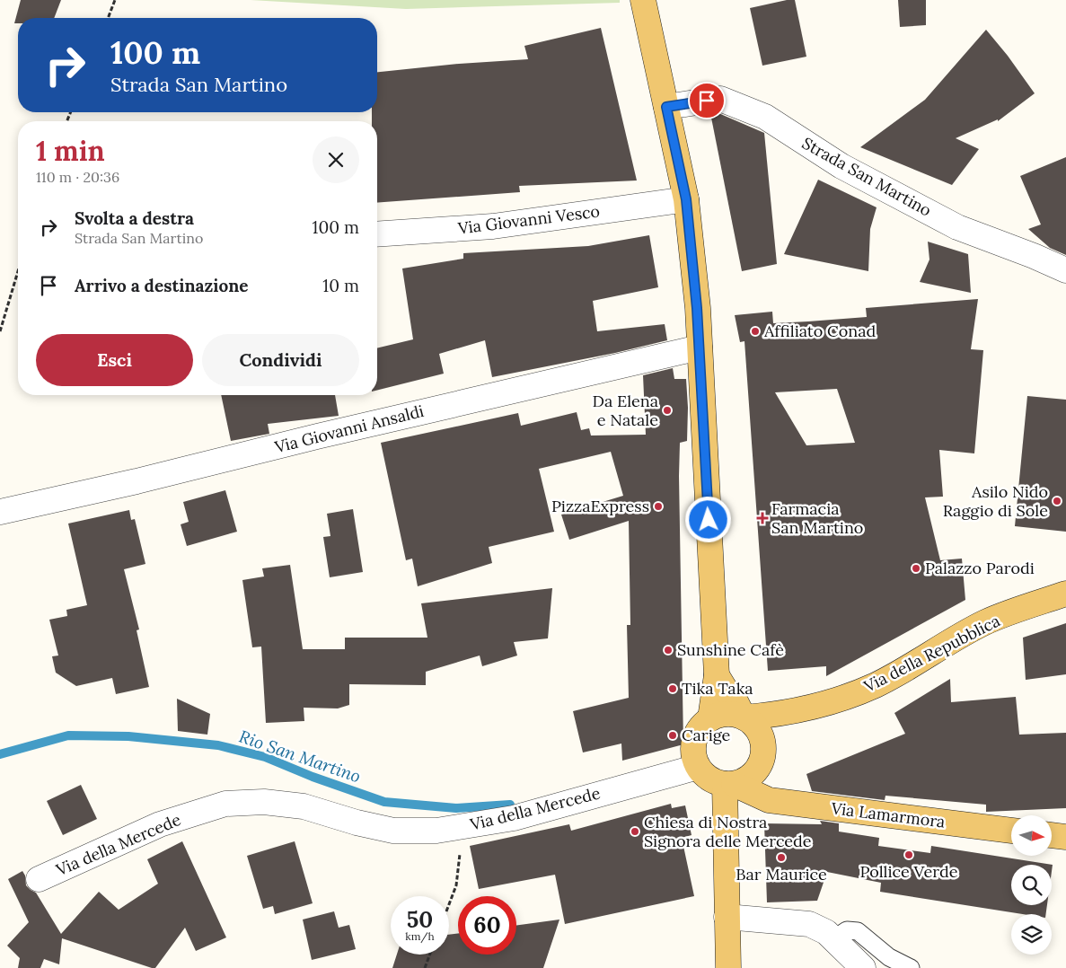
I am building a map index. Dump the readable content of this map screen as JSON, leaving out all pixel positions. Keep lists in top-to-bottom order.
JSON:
{
  "streets": {
    "main road": ["Via della Repubblica", "Via Lamarmora"],
    "street": [
      "Strada San Martino",
      "Via Giovanni Vesco",
      "Via Giovanni Ansaldi",
      "Via della Mercede"
    ]
  },
  "crossings": [
    ["Via della Repubblica", "Via della Mercede"],
    ["Via della Repubblica", "Via Lamarmora"],
    ["Via della Mercede", "Via Lamarmora"]
  ],
  "water": ["Rio San Martino"],
  "places": {
    "other": [
      "Affiliato Conad",
      "Da Elena e Natale",
      "Asilo Nido Raggio di Sole",
      "PizzaExpress",
      "Palazzo Parodi",
      "Sunshine Cafè",
      "Tika Taka",
      "Carige",
      "Chiesa di Nostra Signora delle Mercede",
      "Pollice Verde",
      "Bar Maurice"
    ],
    "health": ["Farmacia San Martino"]
  },
  "north": "right",
  "page": {
    "turn": ["100 m", "Strada San Martino"],
    "heading": ["1 min", "110 m · 20:36"],
    "list": [
      {
        "name": "Svolta a destra",
        "note": "Strada San Martino",
        "value": "100 m"
      },
      {
        "name": "Arrivo a destinazione",
        "value": "10 m"
      }
    ],
    "buttons": ["Esci", "Condividi"],
    "speed": "50 km/h",
    "limit": "60"
  }
}
